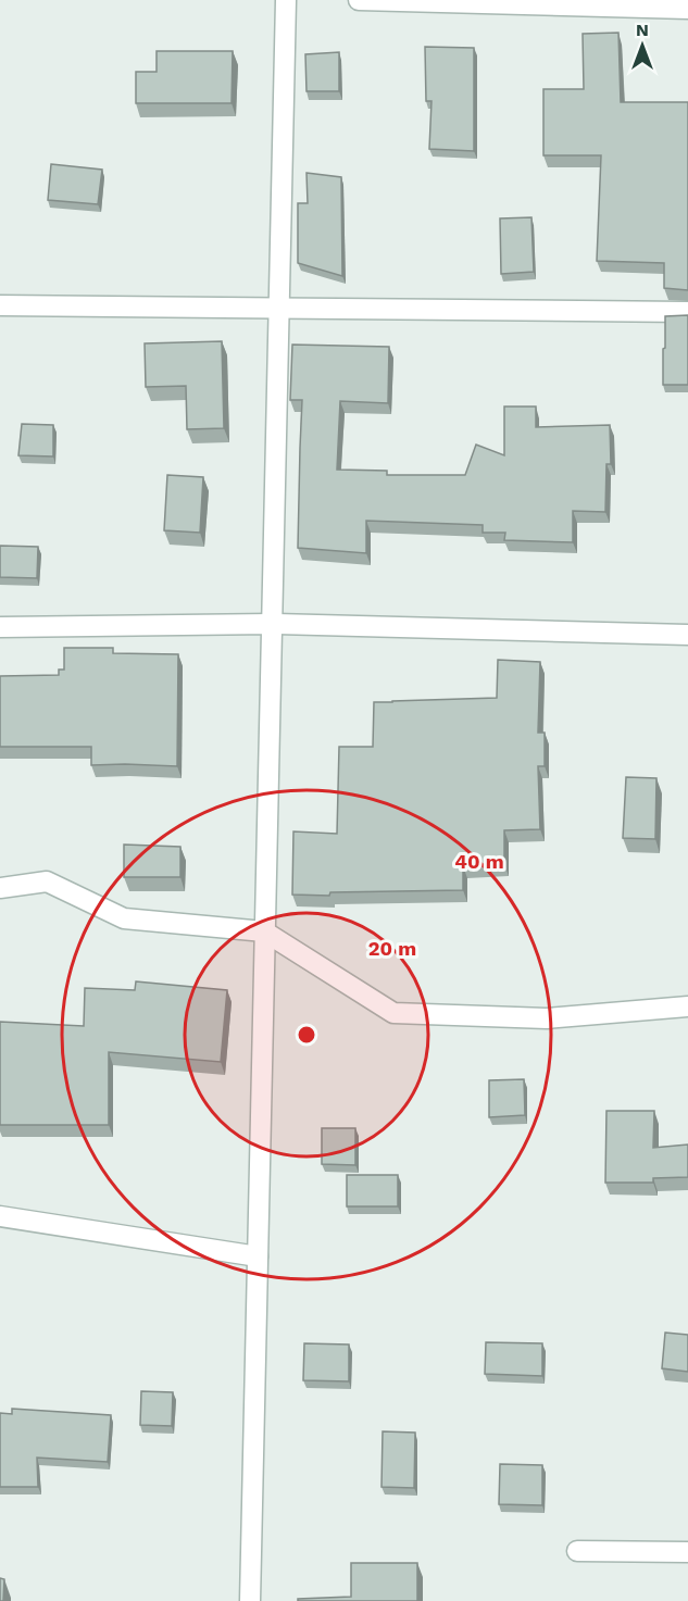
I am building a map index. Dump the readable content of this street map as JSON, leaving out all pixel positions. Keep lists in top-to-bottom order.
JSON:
{
  "north": "top",
  "rings": ["40 m", "20 m"]
}
